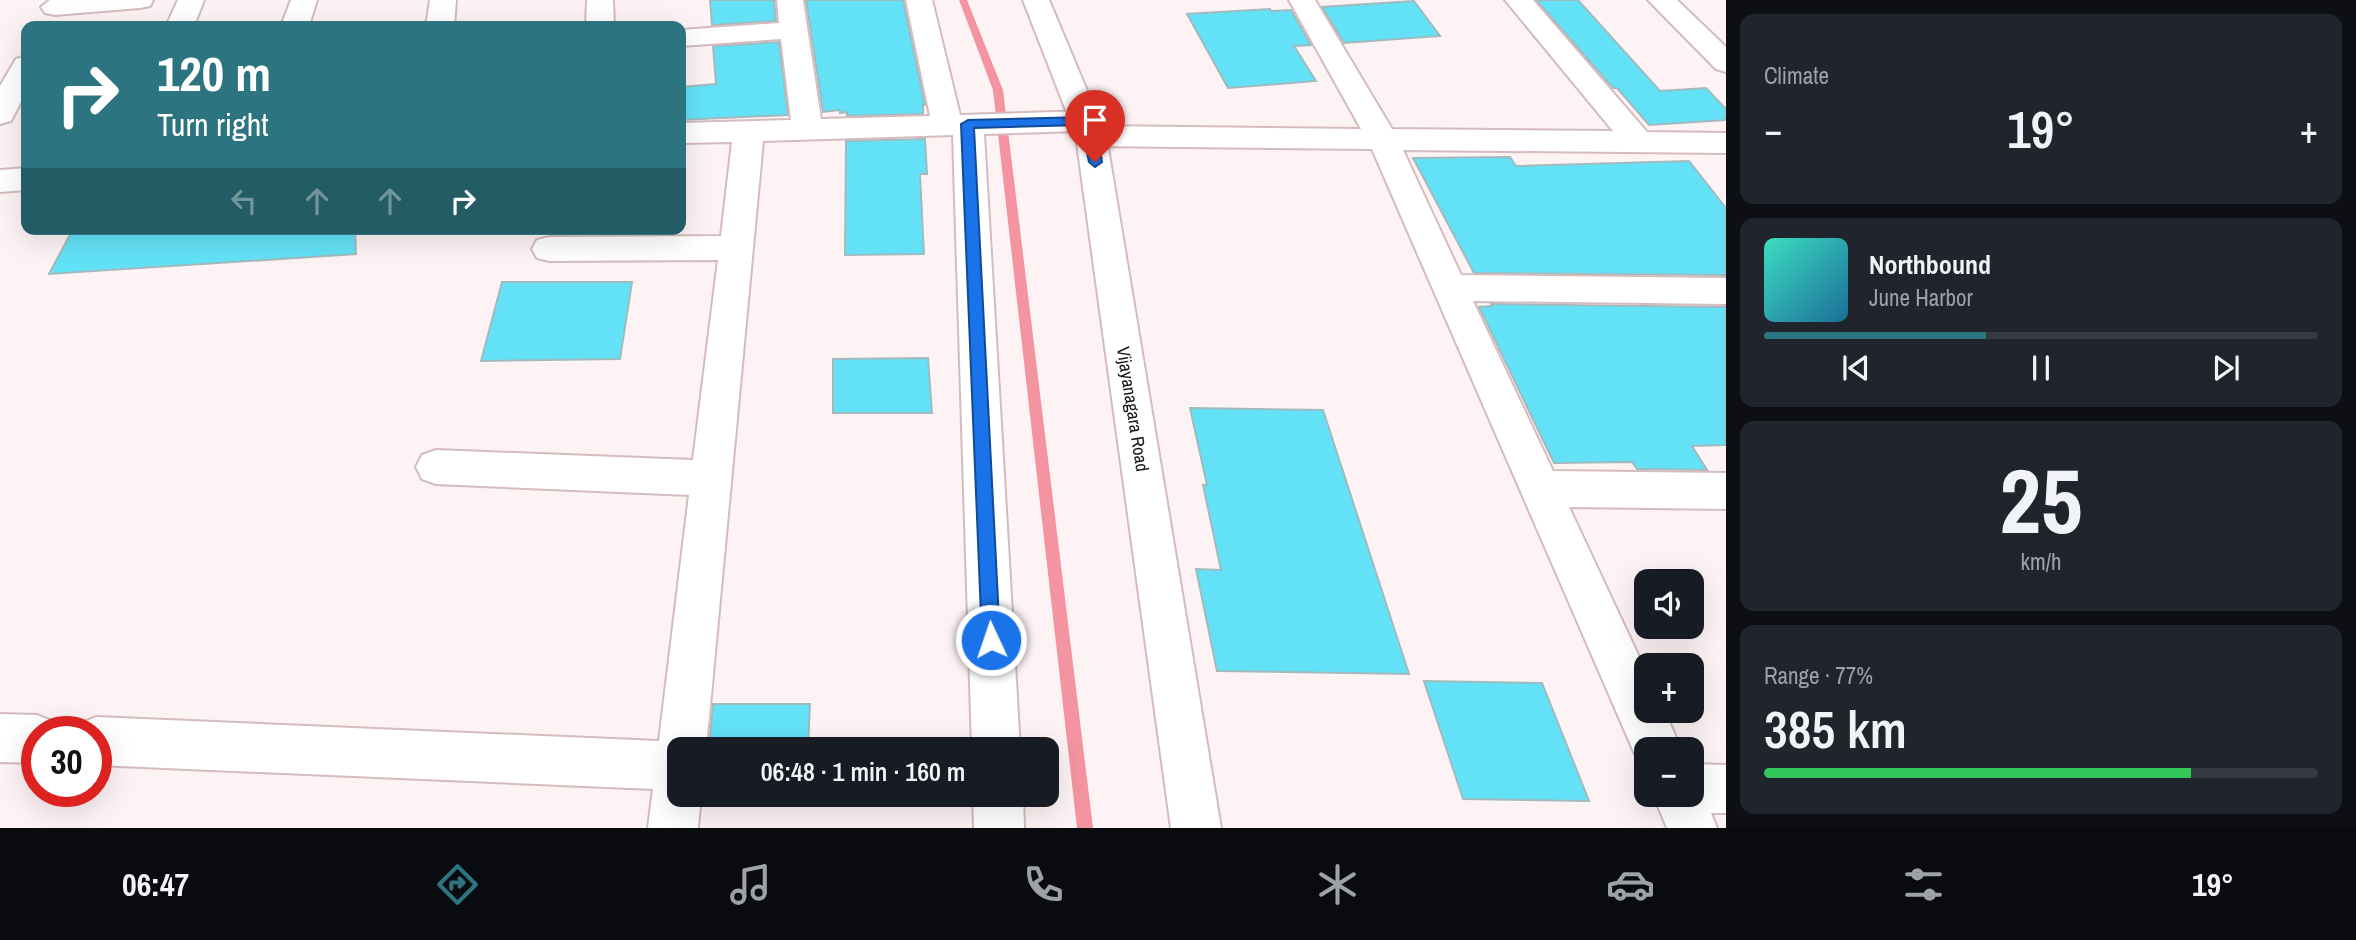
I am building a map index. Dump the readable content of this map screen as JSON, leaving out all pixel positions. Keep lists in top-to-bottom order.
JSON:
{
  "streets": {
    "street": ["Vijayanagara Road"]
  },
  "page": {
    "tile": [
      "Climate",
      ["25", "km/h"],
      ["Range · 77%", "385 km"]
    ],
    "turn": ["120 m", "Turn right"],
    "heat": ["−", "19°", "+"],
    "song": ["Northbound", "June Harbor"],
    "map_buttons": ["+", "−"],
    "limit": "30",
    "trip": "06:48 · 1 min · 160 m",
    "tabs": ["06:47", "19°"]
  }
}
